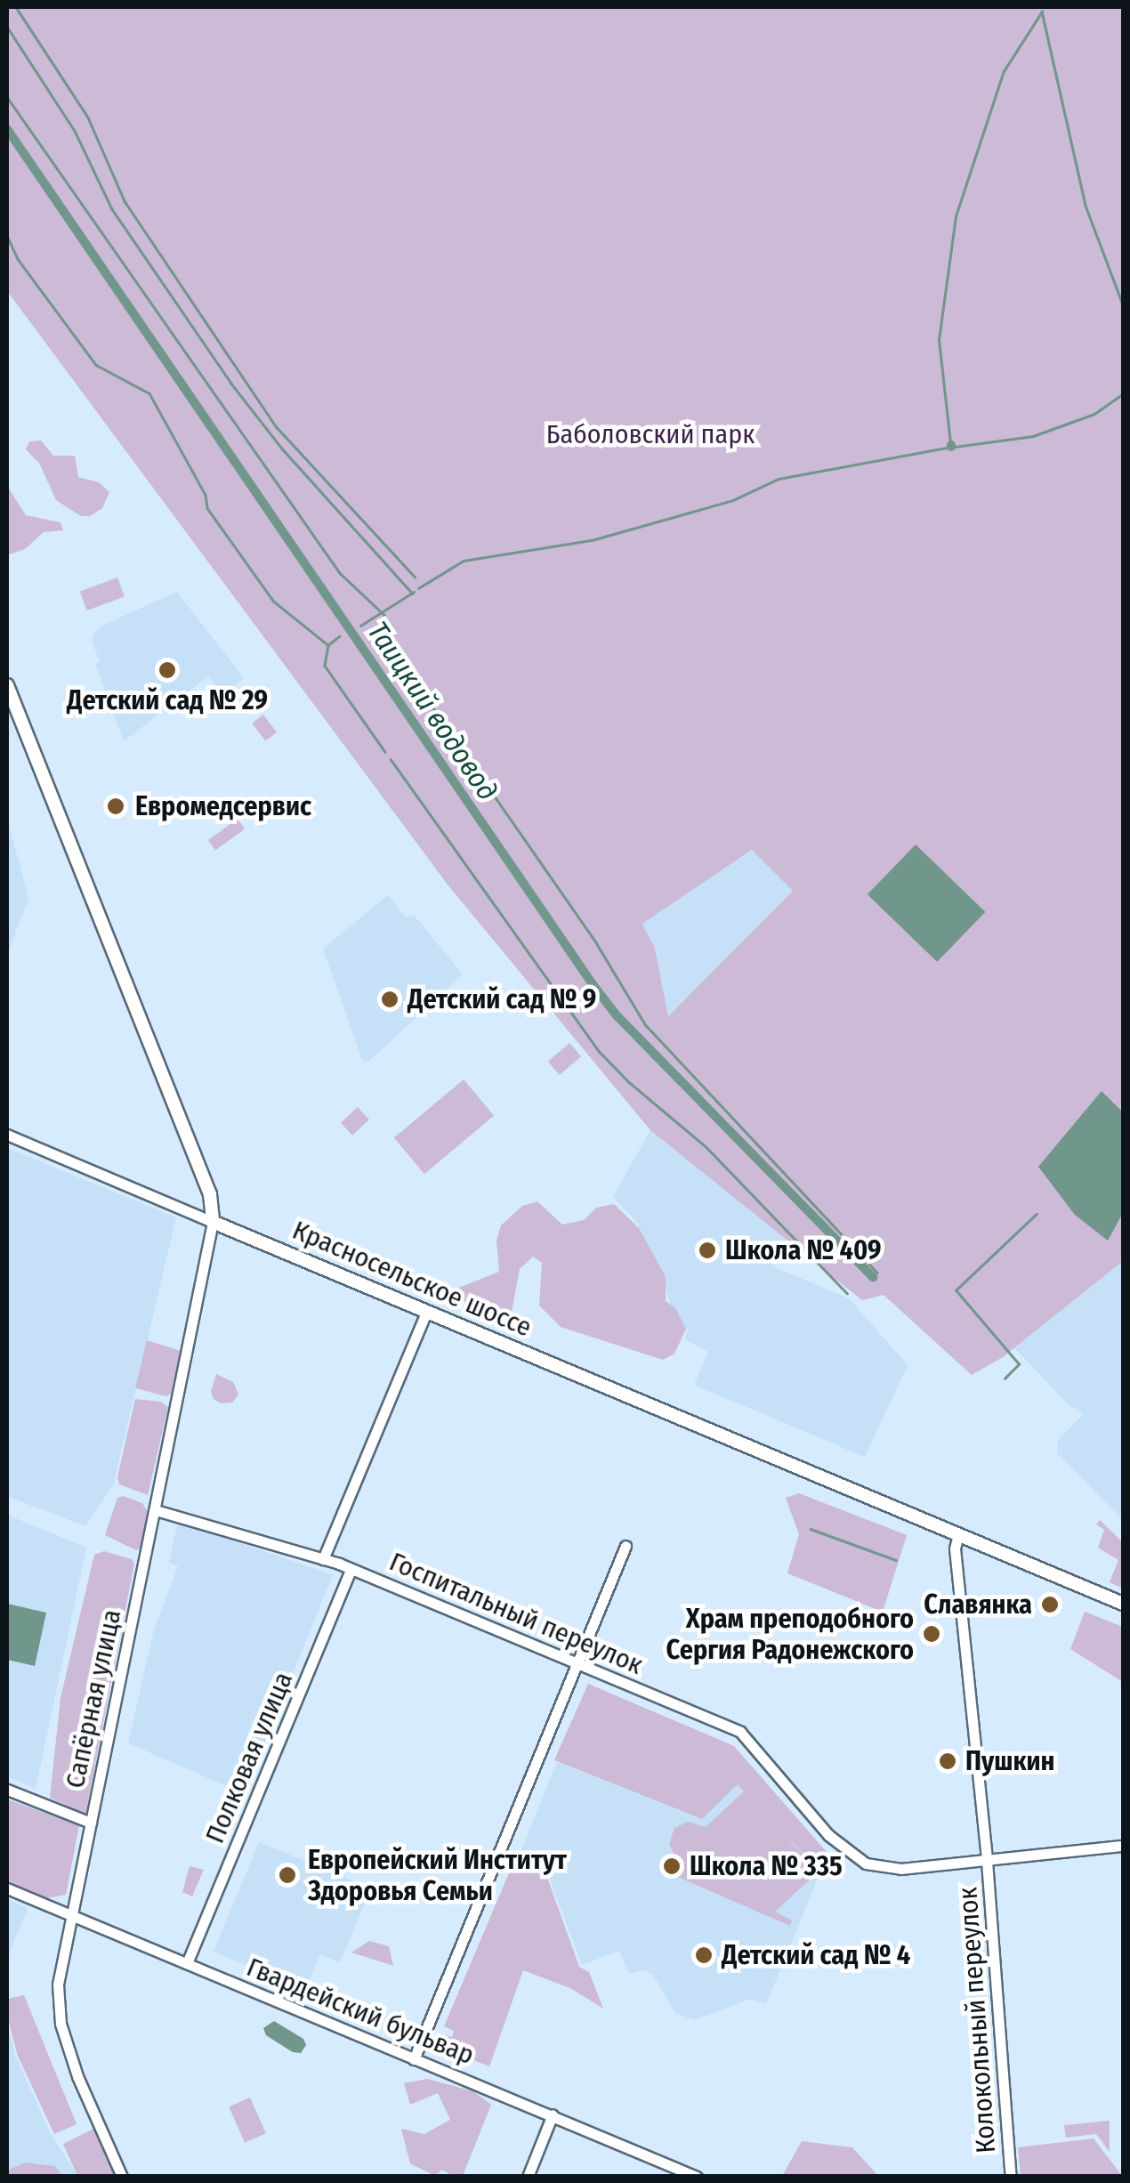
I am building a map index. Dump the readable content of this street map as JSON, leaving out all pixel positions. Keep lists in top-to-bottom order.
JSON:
{
  "streets": {
    "main road": ["Красносельское шоссе"],
    "street": [
      "Госпитальный переулок",
      "Сапёрная улица",
      "Полковая улица",
      "Гвардейский бульвар",
      "Колокольный переулок"
    ]
  },
  "crossings": [
    ["Красносельское шоссе", "Сапёрная улица"],
    ["Красносельское шоссе", "Колокольный переулок"],
    ["Госпитальный переулок", "Сапёрная улица"],
    ["Госпитальный переулок", "Полковая улица"],
    ["Госпитальный переулок", "Колокольный переулок"],
    ["Сапёрная улица", "Гвардейский бульвар"],
    ["Полковая улица", "Гвардейский бульвар"]
  ],
  "water": ["Таицкий водовод"],
  "parks": ["Баболовский парк"],
  "places": [
    "Детский сад № 29",
    "Евромедсервис",
    "Детский сад № 9",
    "Школа № 409",
    "Славянка",
    "Храм преподобного Сергия Радонежского",
    "Пушкин",
    "Школа № 335",
    "Европейский Институт Здоровья Семьи",
    "Детский сад № 4"
  ]
}
